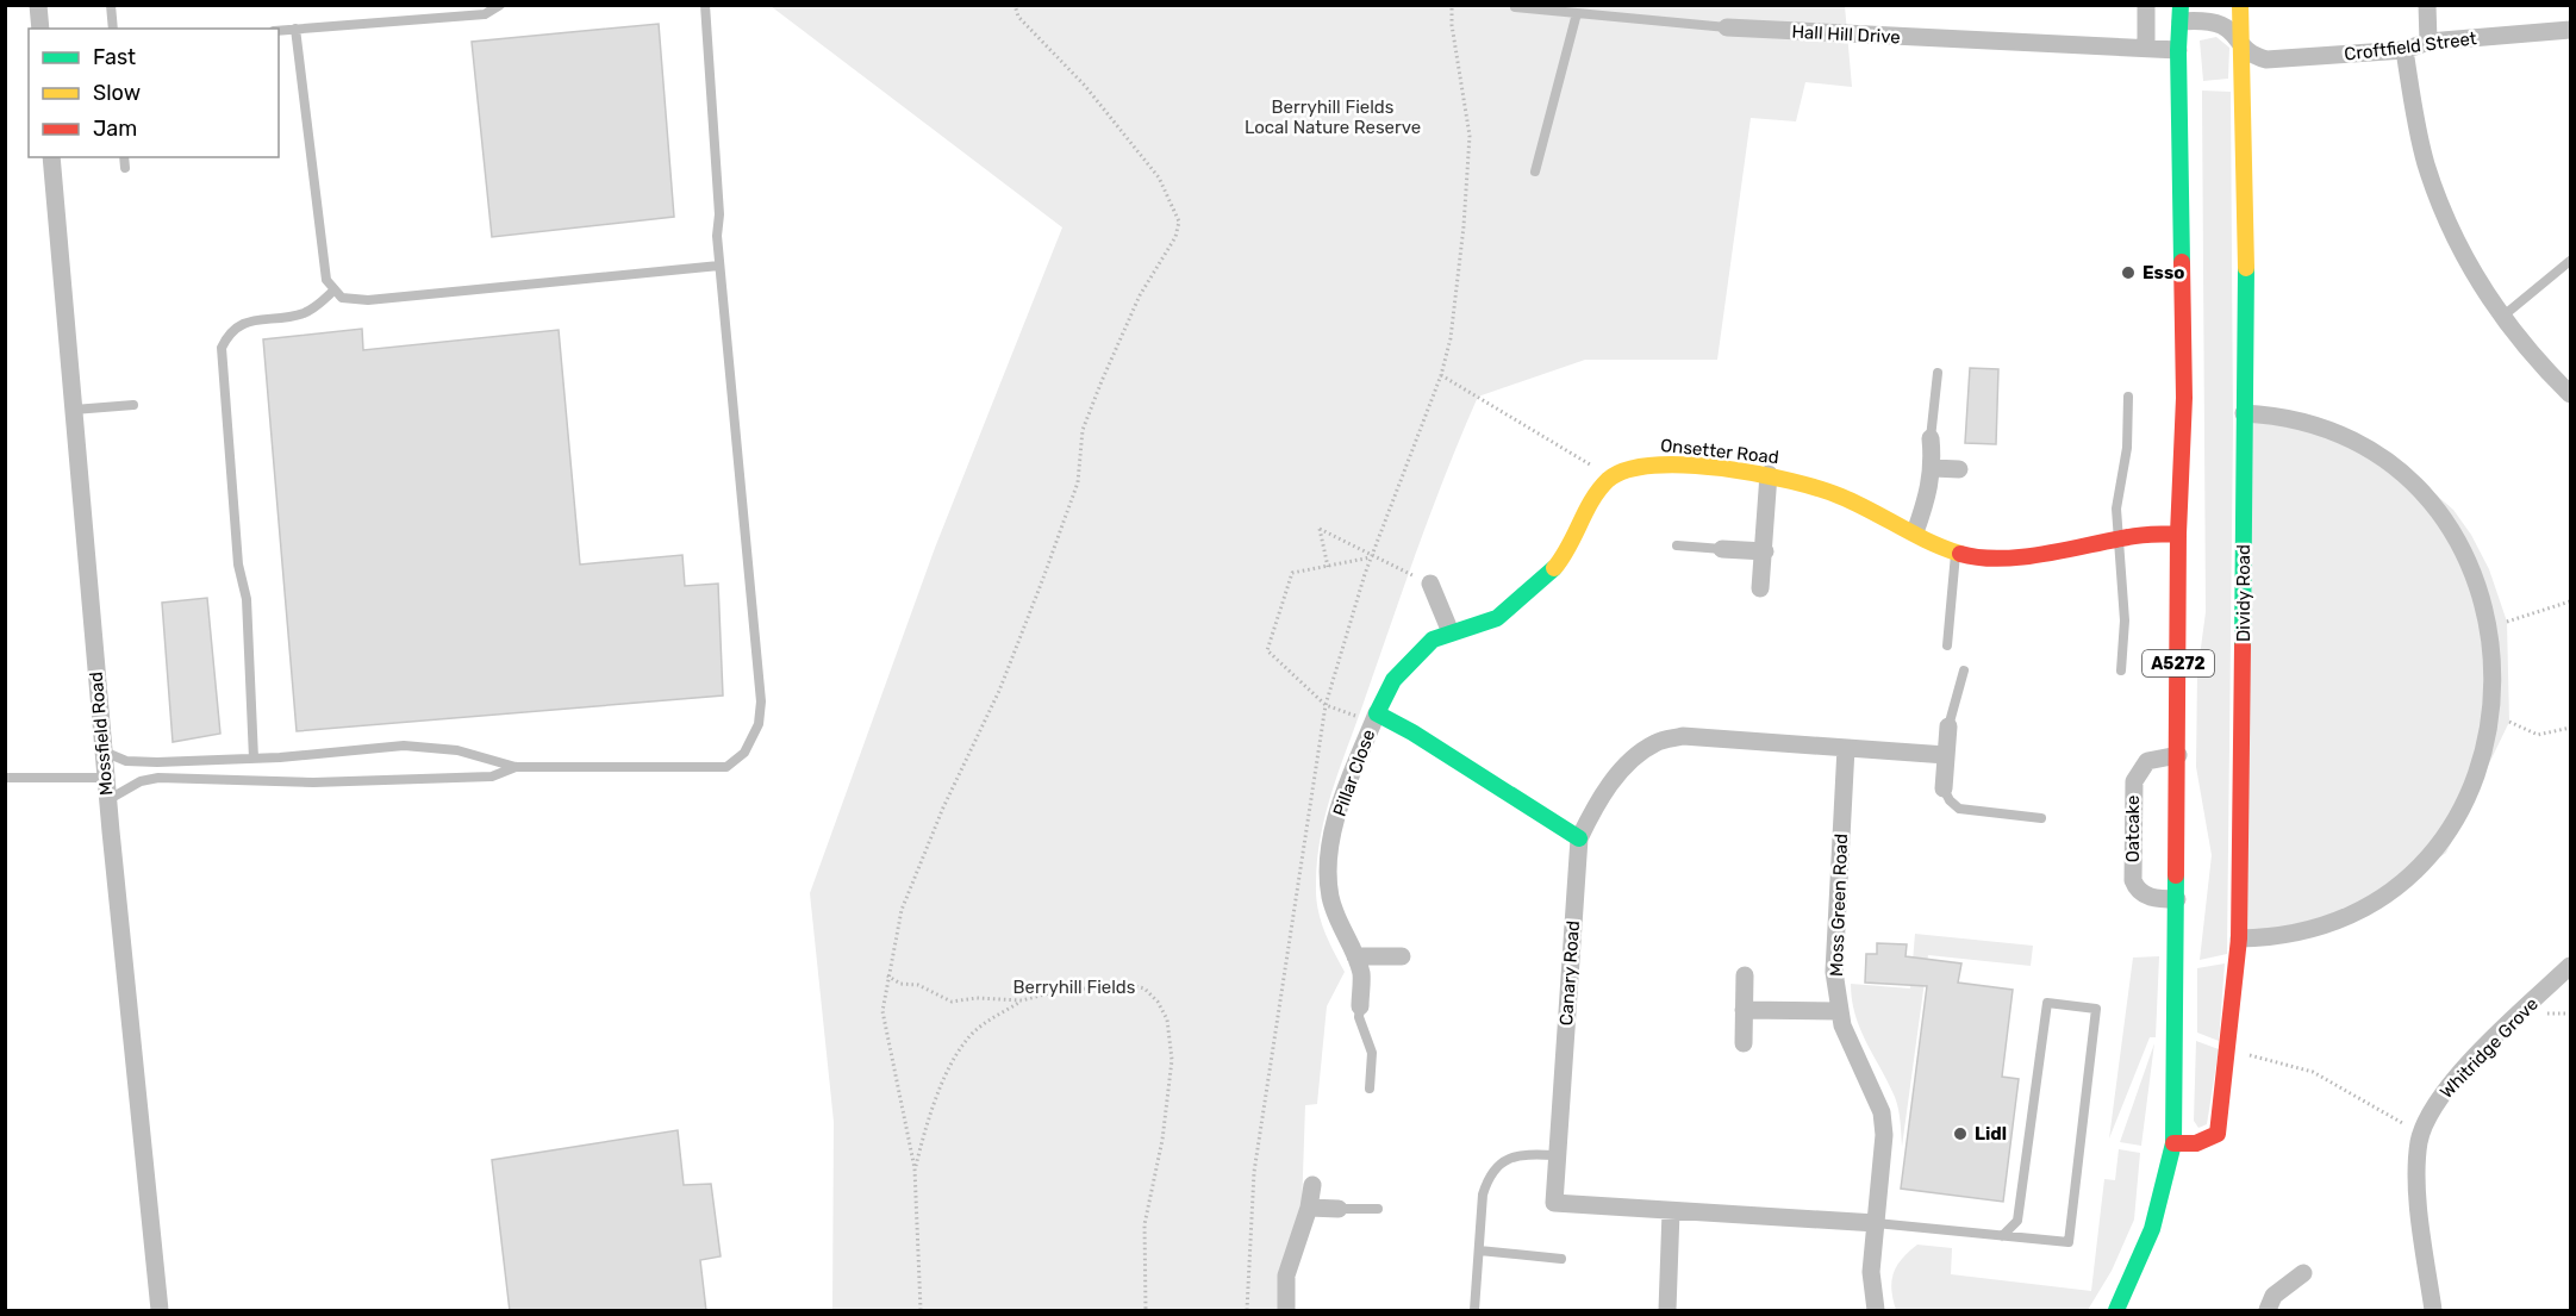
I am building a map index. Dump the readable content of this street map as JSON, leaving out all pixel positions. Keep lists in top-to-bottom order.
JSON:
{
  "streets": {
    "street": [
      "Hall Hill Drive",
      "Croftfield Street",
      "Onsetter Road",
      "Dividy Road",
      "A5272",
      "Mossfield Road",
      "Pillar Close",
      "Oatcake",
      "Moss Green Road",
      "Canary Road",
      "Whitridge Grove"
    ]
  },
  "crossings": [
    ["Hall Hill Drive", "A5272"],
    ["Croftfield Street", "Dividy Road"],
    ["Croftfield Street", "A5272"],
    ["Onsetter Road", "A5272"],
    ["Dividy Road", "A5272"],
    ["A5272", "Oatcake"],
    ["Moss Green Road", "Canary Road"]
  ],
  "parks": ["Berryhill Fields Local Nature Reserve", "Berryhill Fields"],
  "places": ["Esso", "Lidl"],
  "legend": ["Fast", "Slow", "Jam"]
}
